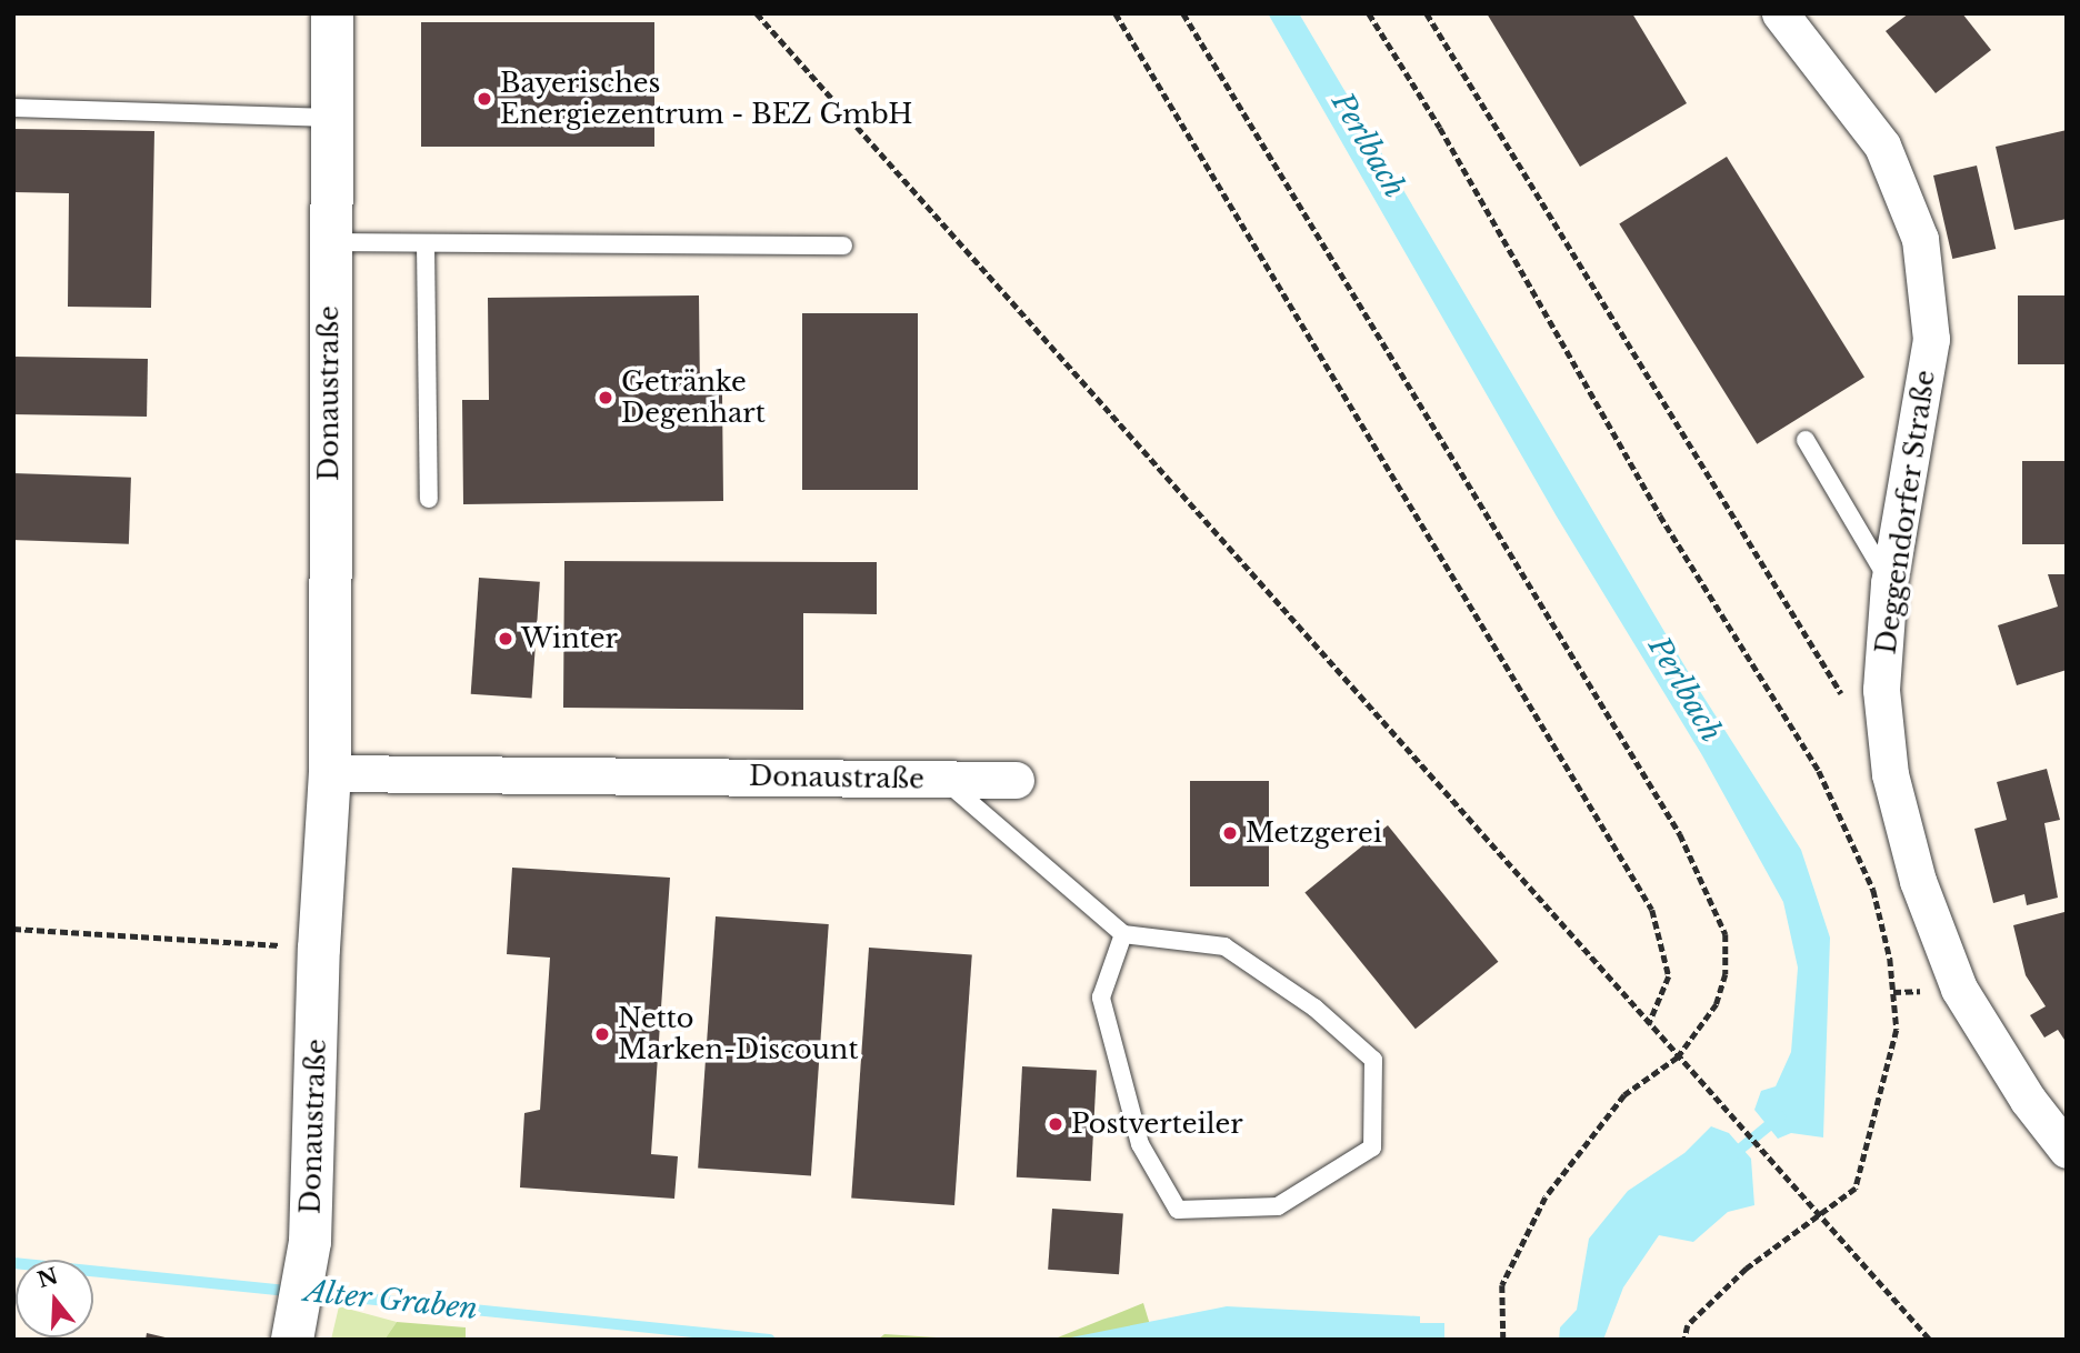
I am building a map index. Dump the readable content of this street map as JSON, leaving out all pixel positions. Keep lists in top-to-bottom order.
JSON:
{
  "streets": {
    "street": ["Donaustraße", "Deggendorfer Straße"]
  },
  "water": ["Perlbach", "Alter Graben"],
  "places": [
    "Bayerisches Energiezentrum - BEZ GmbH",
    "Getränke Degenhart",
    "Winter",
    "Metzgerei",
    "Netto Marken-Discount",
    "Postverteiler"
  ],
  "north": "top"
}
